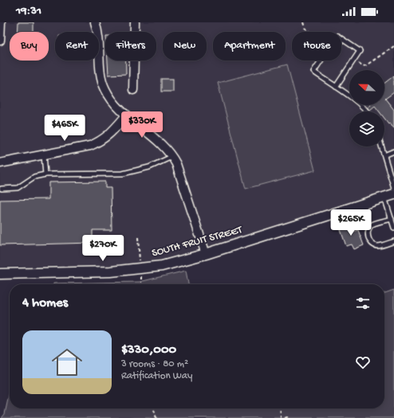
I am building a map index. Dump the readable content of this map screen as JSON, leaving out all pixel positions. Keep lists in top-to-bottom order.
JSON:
{
  "streets": {
    "street": ["SOUTH FRUIT STREET"]
  },
  "north": "left",
  "page": {
    "status": "19:31",
    "chip": [
      "Buy",
      "Rent",
      "Filters",
      "New",
      "Apartment",
      "House"
    ],
    "price": [
      "$330K",
      "$465K",
      "$265K",
      "$270K"
    ],
    "heading": "4 homes",
    "list": [
      {
        "name": "$330,000",
        "note": "3 rooms · 80 m² · Ratification Way"
      }
    ]
  }
}
